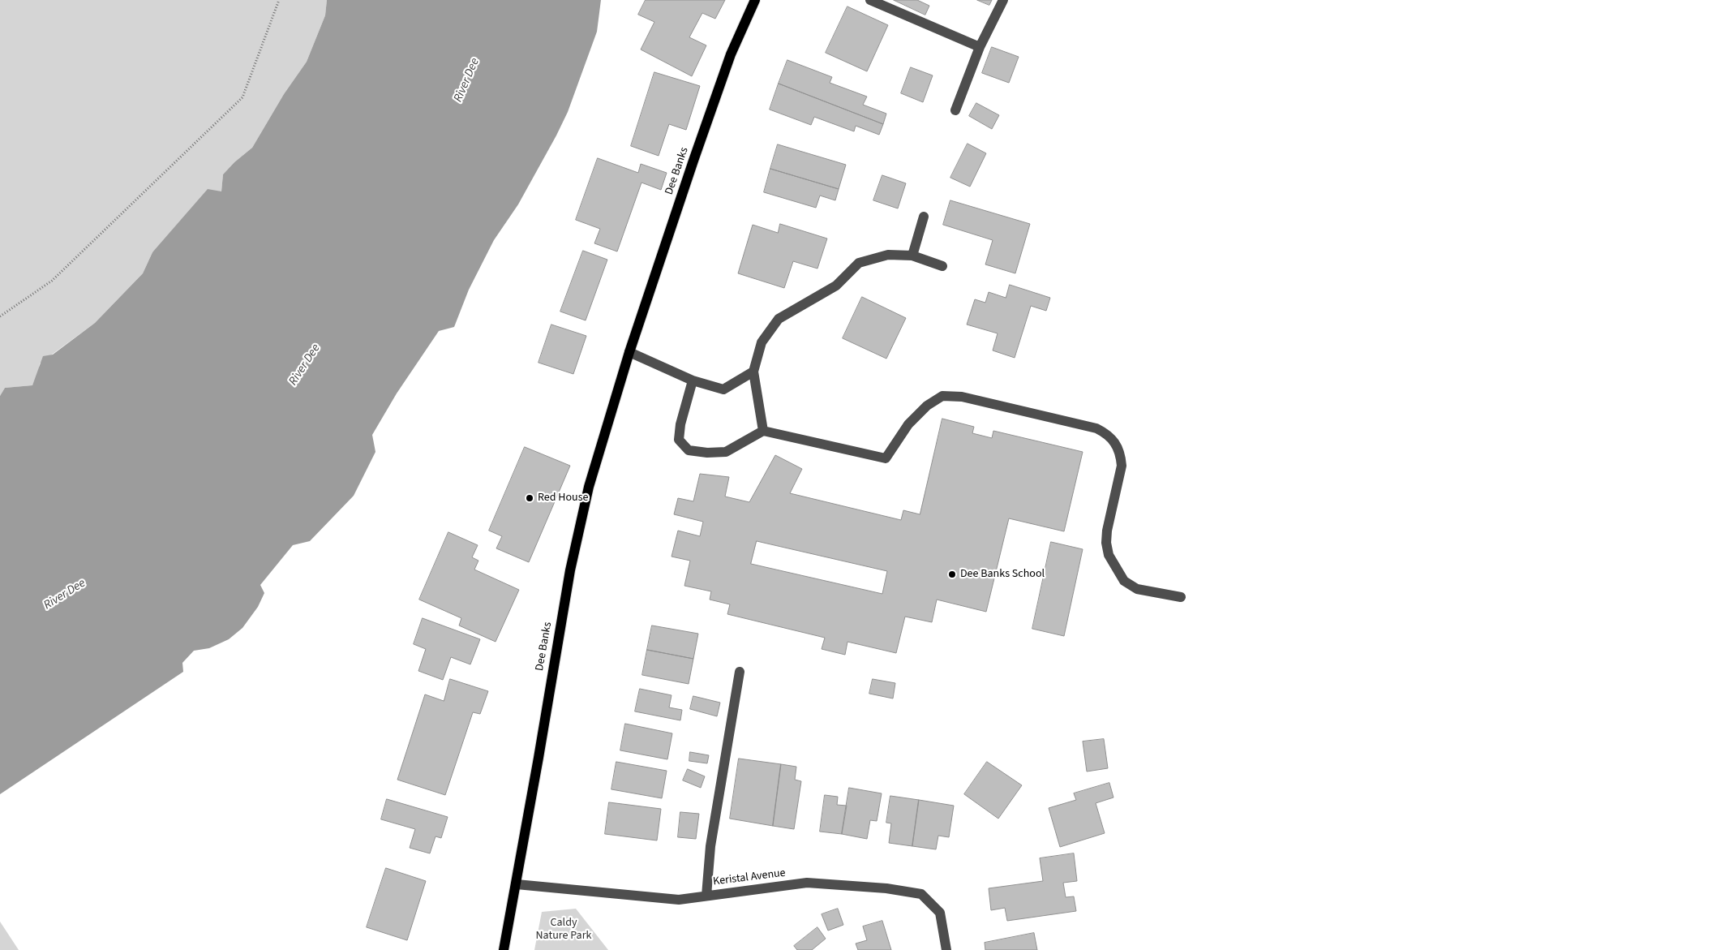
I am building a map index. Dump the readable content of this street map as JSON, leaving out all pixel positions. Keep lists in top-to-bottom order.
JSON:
{
  "streets": {
    "main road": ["Dee Banks"],
    "street": ["Keristal Avenue"]
  },
  "crossings": [
    ["Dee Banks", "Keristal Avenue"]
  ],
  "water": ["River Dee"],
  "parks": ["Caldy Nature Park"],
  "places": ["Red House", "Dee Banks School"]
}
